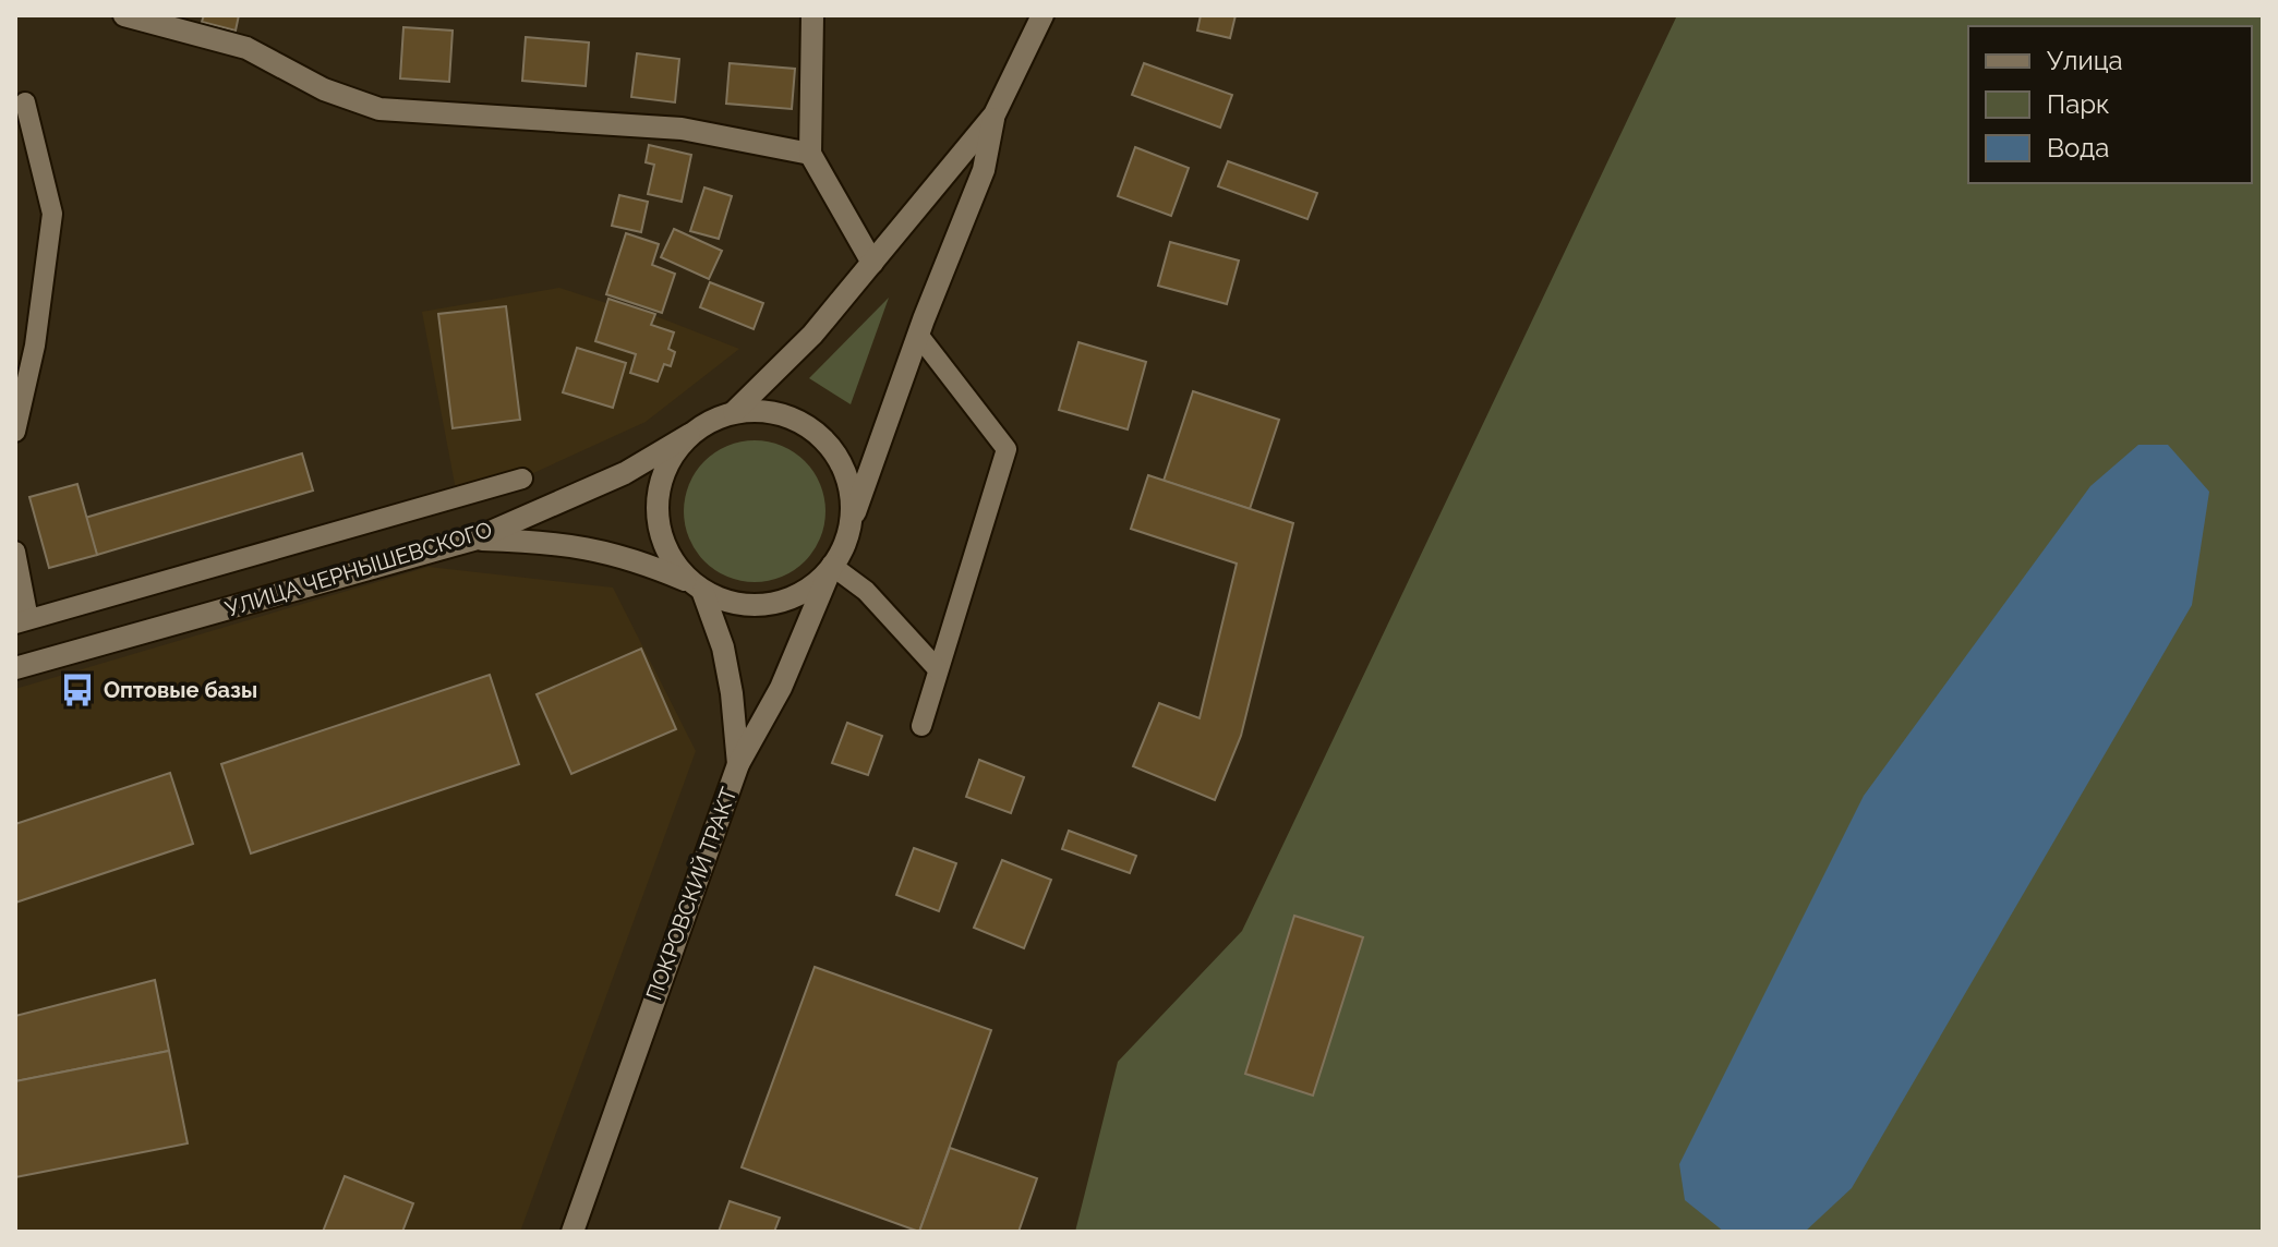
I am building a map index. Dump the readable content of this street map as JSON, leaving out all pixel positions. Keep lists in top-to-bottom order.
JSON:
{
  "streets": {
    "main road": ["УЛИЦА ЧЕРНЫШЕВСКОГО", "ПОКРОВСКИЙ ТРАКТ"]
  },
  "crossings": [
    ["УЛИЦА ЧЕРНЫШЕВСКОГО", "ПОКРОВСКИЙ ТРАКТ"]
  ],
  "places": {
    "bus stop": ["Оптовые базы"]
  },
  "legend": ["Улица", "Парк", "Вода"]
}
